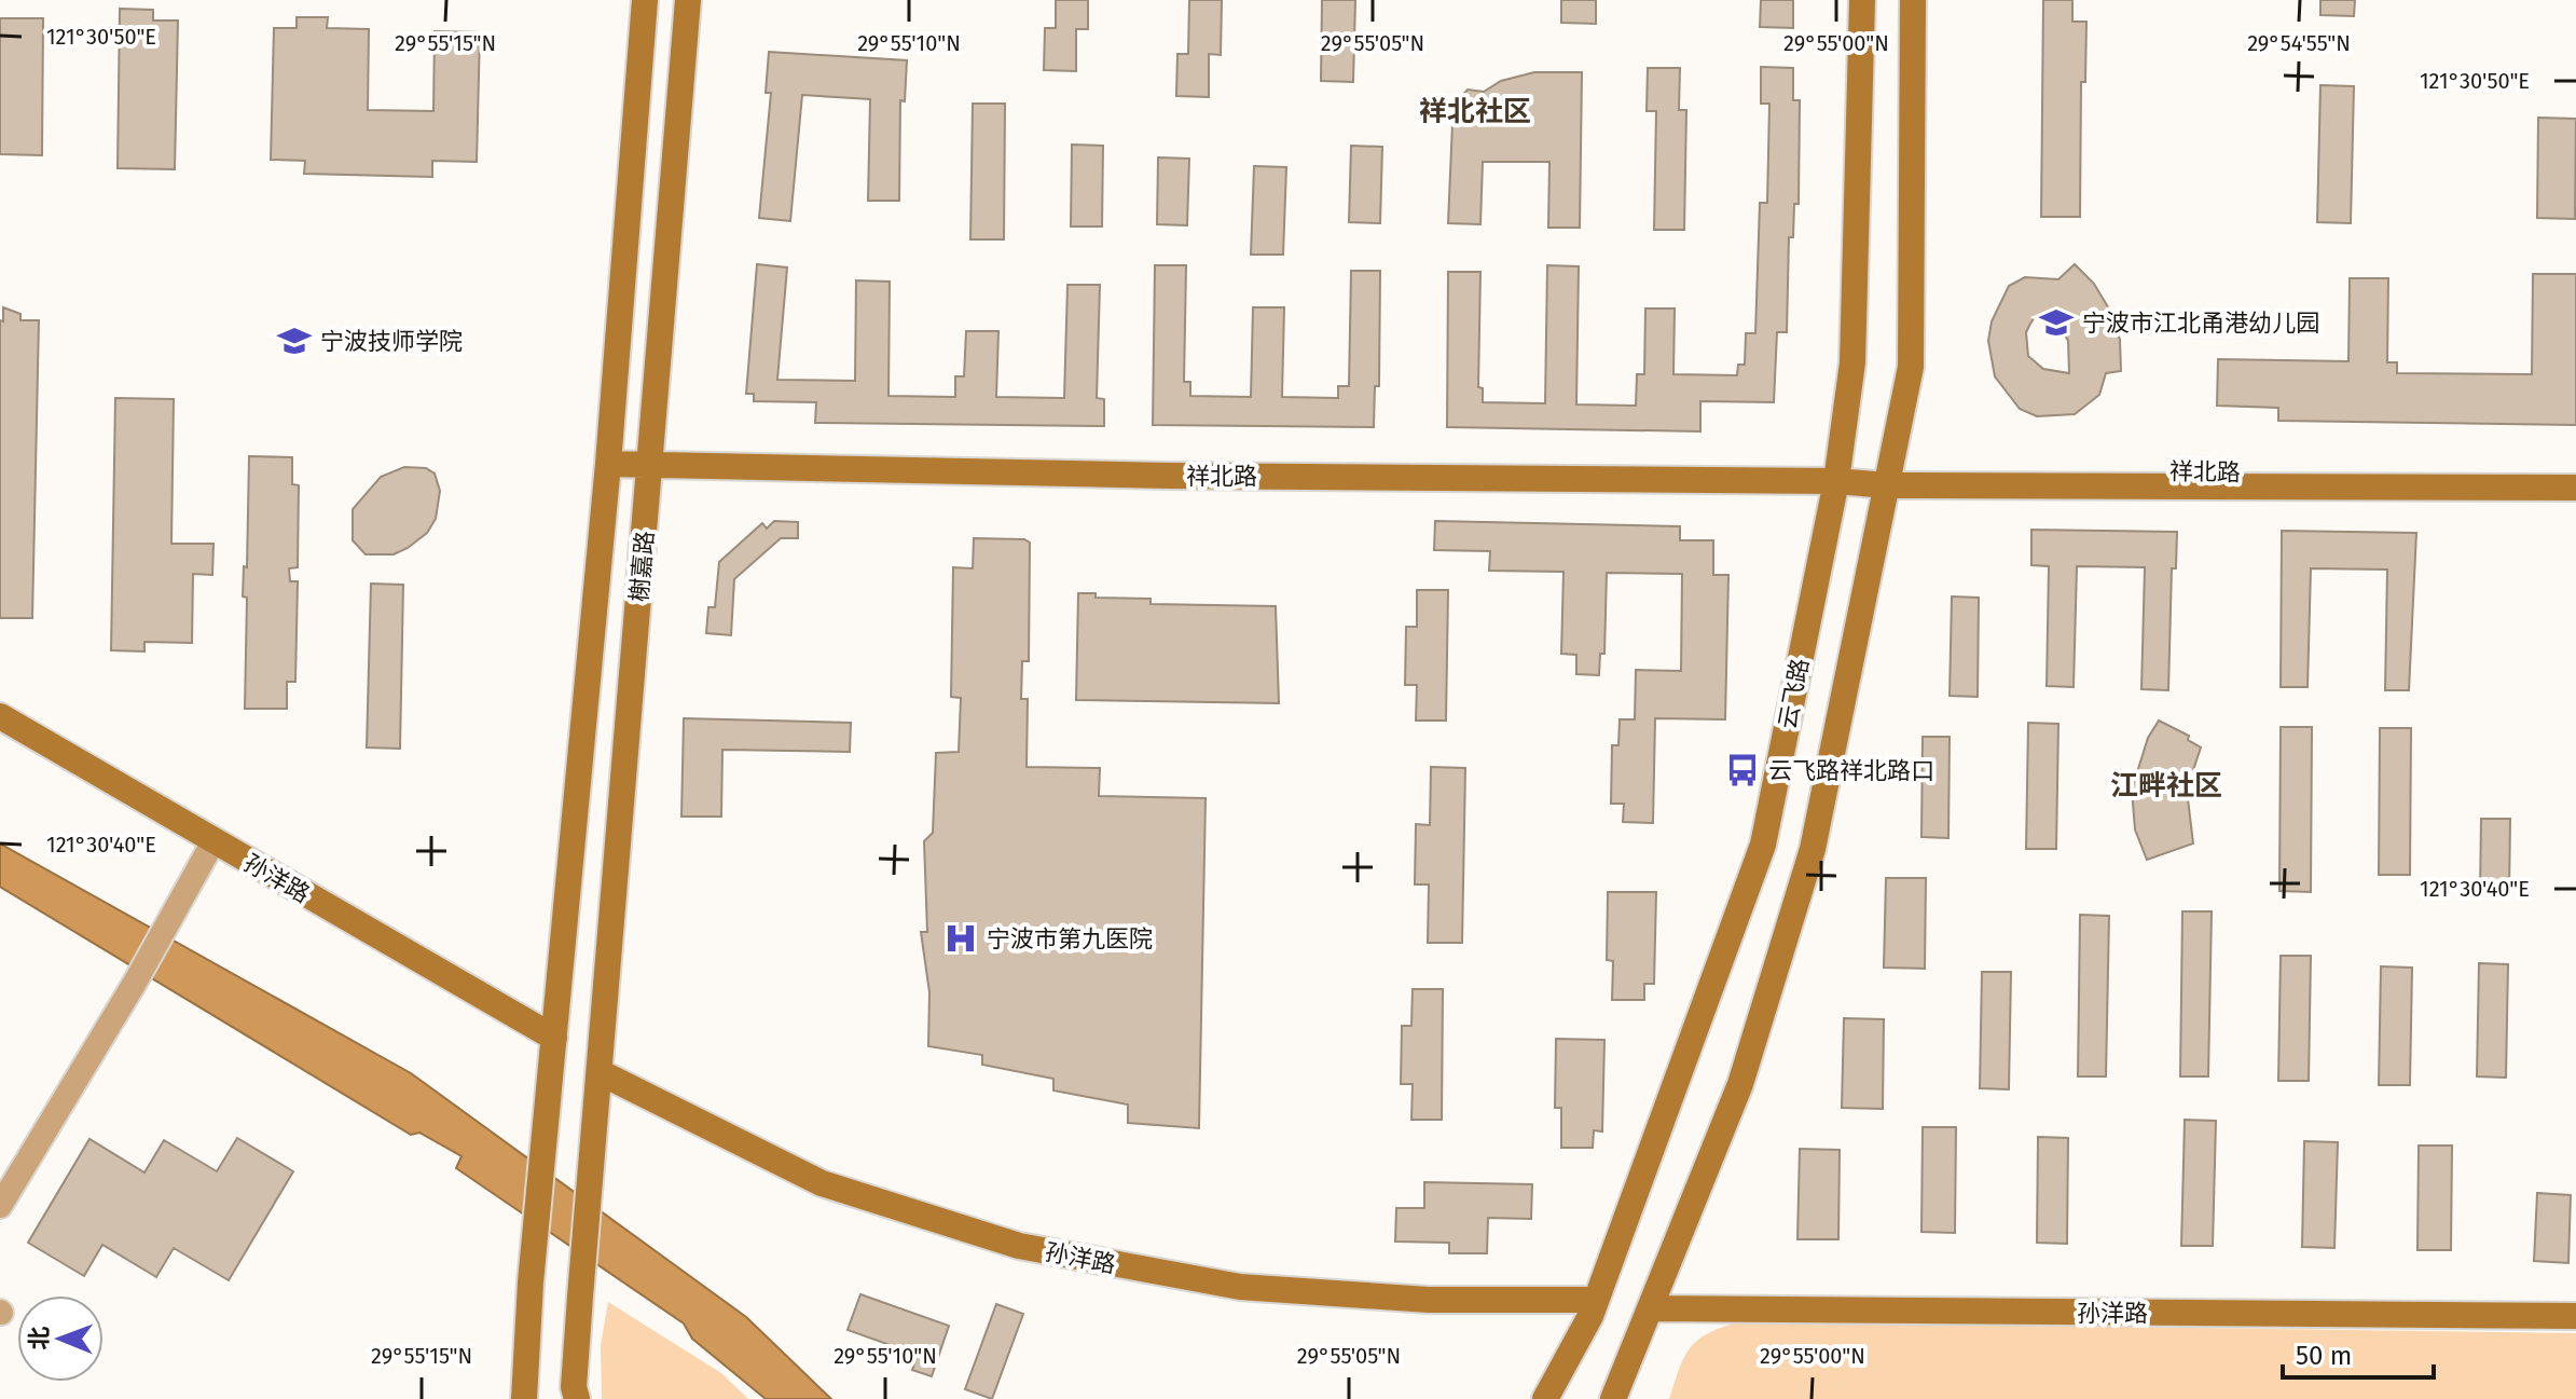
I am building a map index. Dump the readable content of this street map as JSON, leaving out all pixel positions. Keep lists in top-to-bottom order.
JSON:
{
  "streets": {
    "main road": [
      "祥北路",
      "榭嘉路",
      "云飞路",
      "孙洋路"
    ]
  },
  "crossings": [
    ["祥北路", "榭嘉路"],
    ["祥北路", "云飞路"],
    ["榭嘉路", "孙洋路"],
    ["云飞路", "孙洋路"]
  ],
  "districts": ["祥北社区", "江畔社区"],
  "places": {
    "school or university": ["宁波市江北甬港幼儿园", "宁波技师学院"],
    "bus stop": ["云飞路祥北路口"],
    "hospital": ["宁波市第九医院"]
  },
  "scale_bar": "50 m",
  "north": "left",
  "coordinates": [
    "121°30'50\"E",
    "29°55'15\"N",
    "29°55'10\"N",
    "29°55'05\"N",
    "29°55'00\"N",
    "29°54'55\"N",
    "121°30'40\"E"
  ]
}
